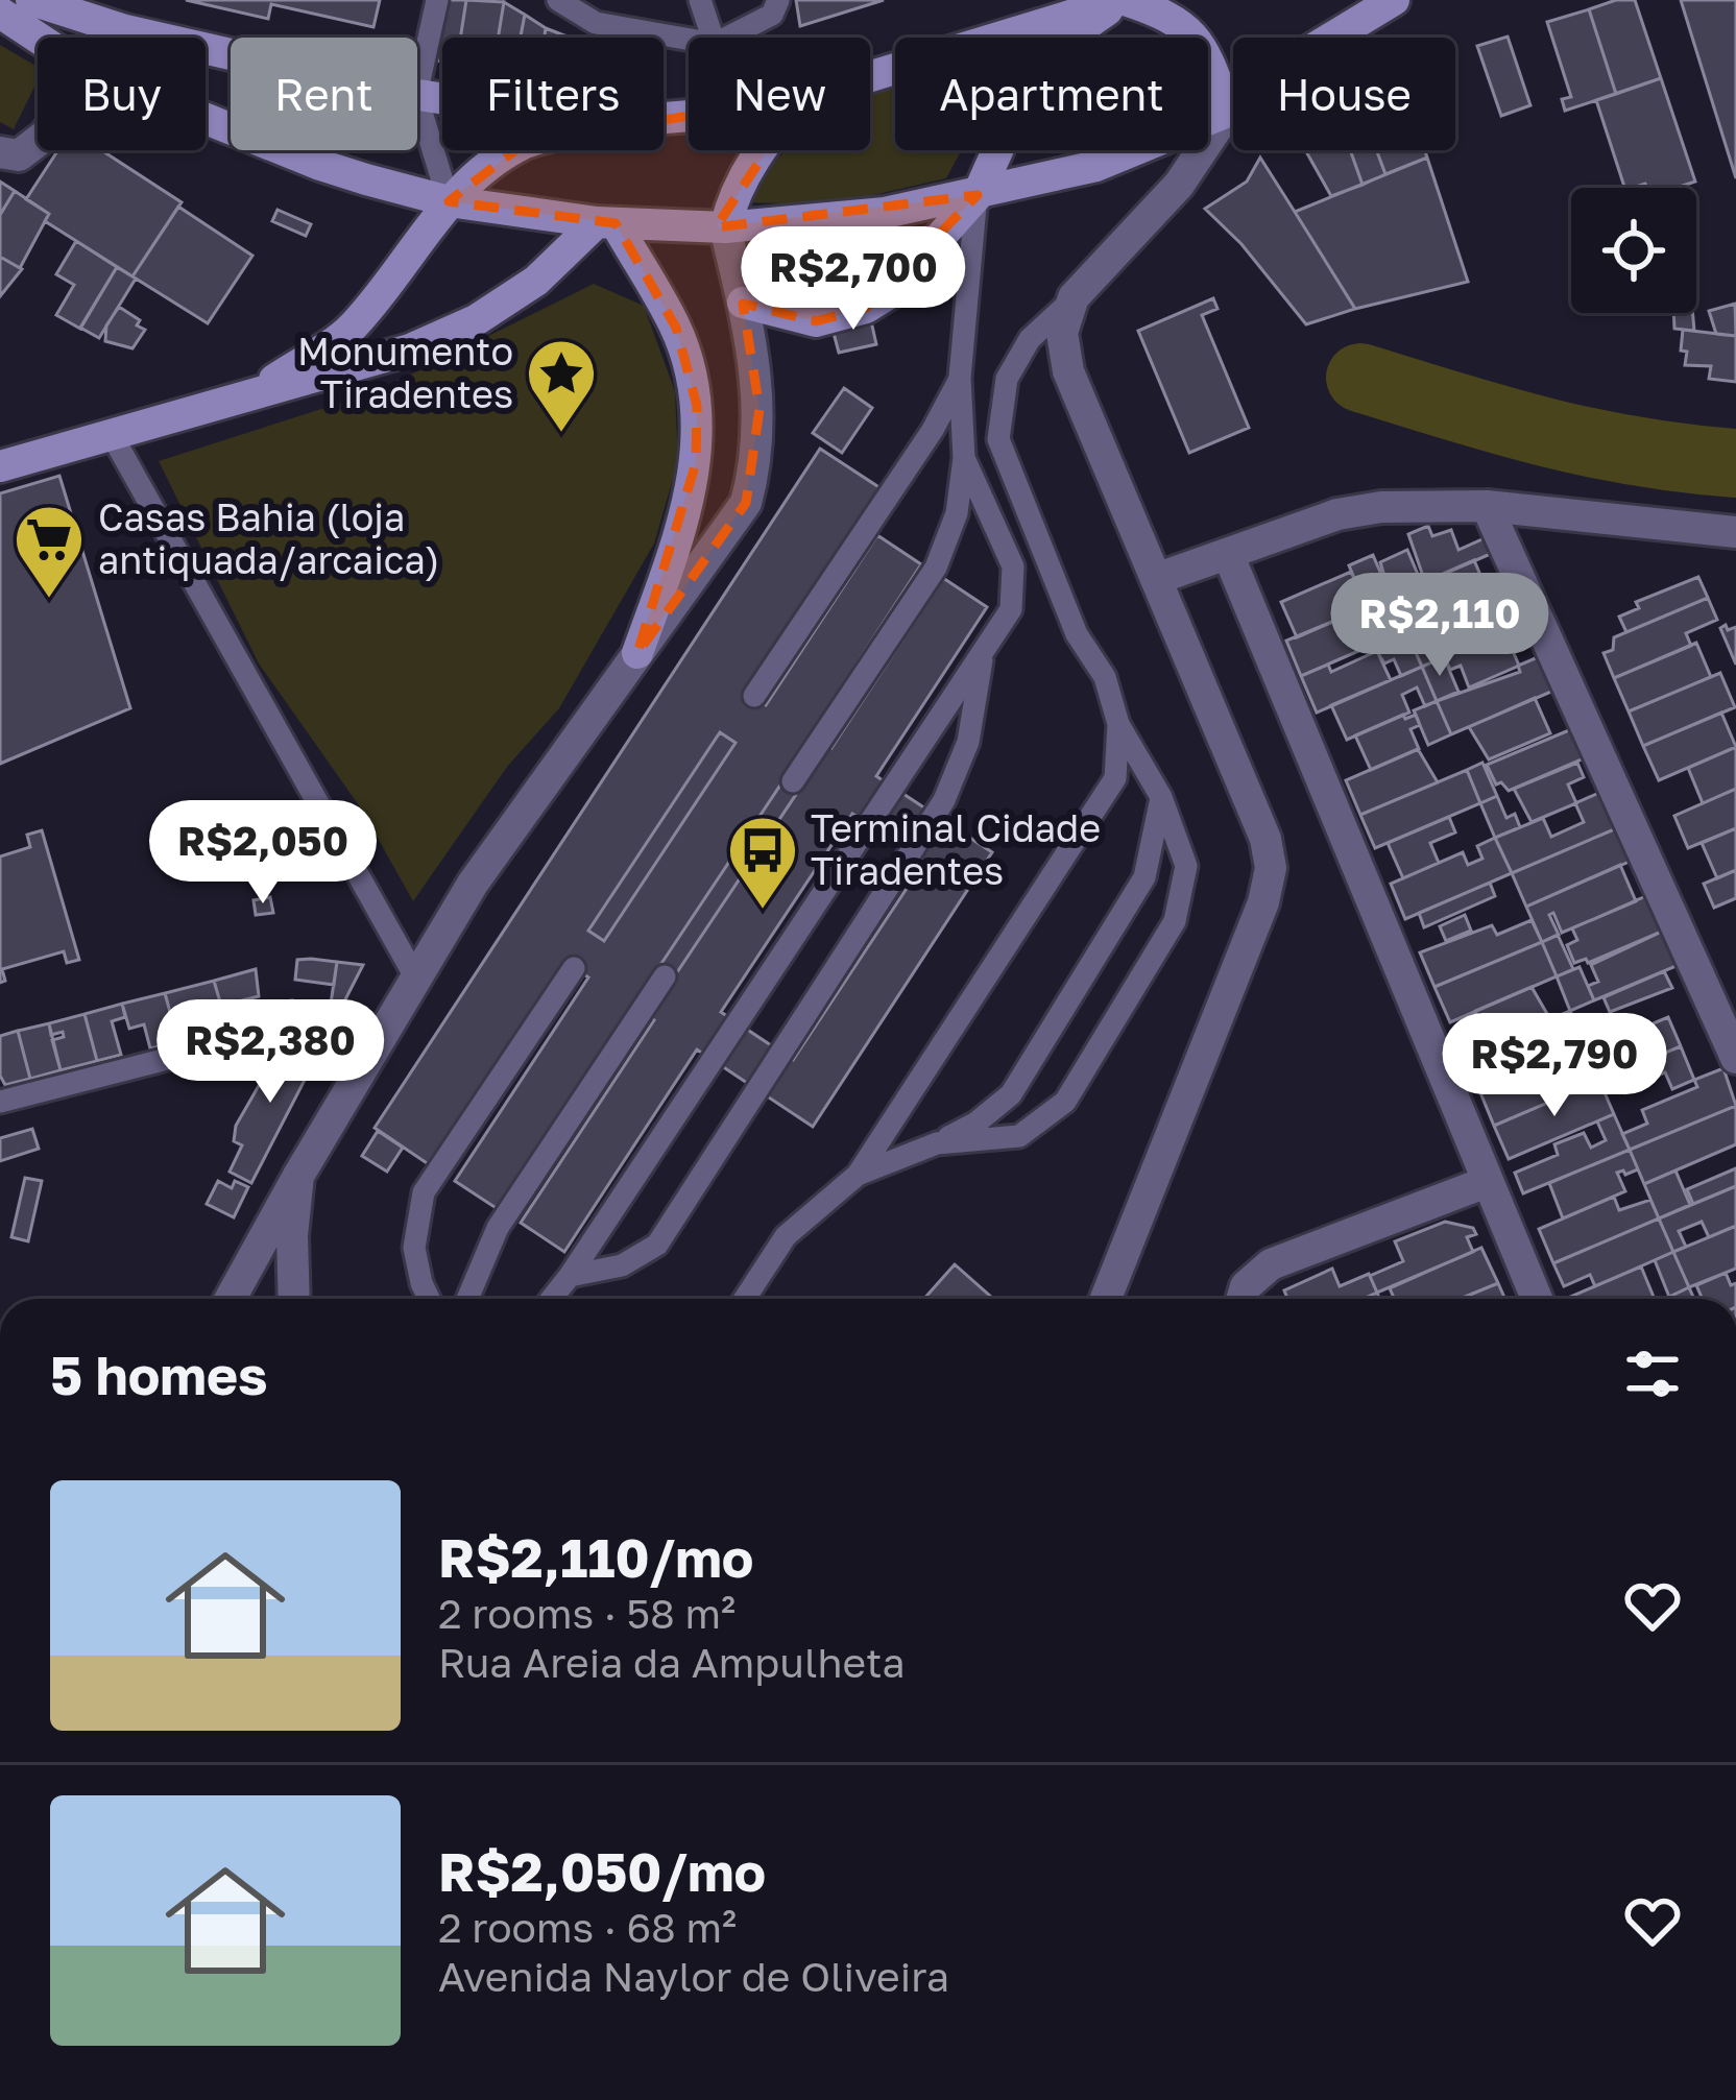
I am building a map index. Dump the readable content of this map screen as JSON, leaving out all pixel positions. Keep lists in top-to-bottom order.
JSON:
{
  "places": {
    "place": ["Monumento Tiradentes"],
    "supermarket": ["Casas Bahia (loja antiquada/arcaica)"],
    "bus stop": ["Terminal Cidade Tiradentes"]
  },
  "page": {
    "chip": [
      "Buy",
      "Rent",
      "Filters",
      "New",
      "Apartment",
      "House"
    ],
    "price": [
      "R$2,700",
      "R$2,110",
      "R$2,050",
      "R$2,380",
      "R$2,790"
    ],
    "heading": "5 homes",
    "list": [
      {
        "name": "R$2,110/mo",
        "note": "2 rooms · 58 m² · Rua Areia da Ampulheta"
      },
      {
        "name": "R$2,050/mo",
        "note": "2 rooms · 68 m² · Avenida Naylor de Oliveira"
      }
    ]
  }
}
